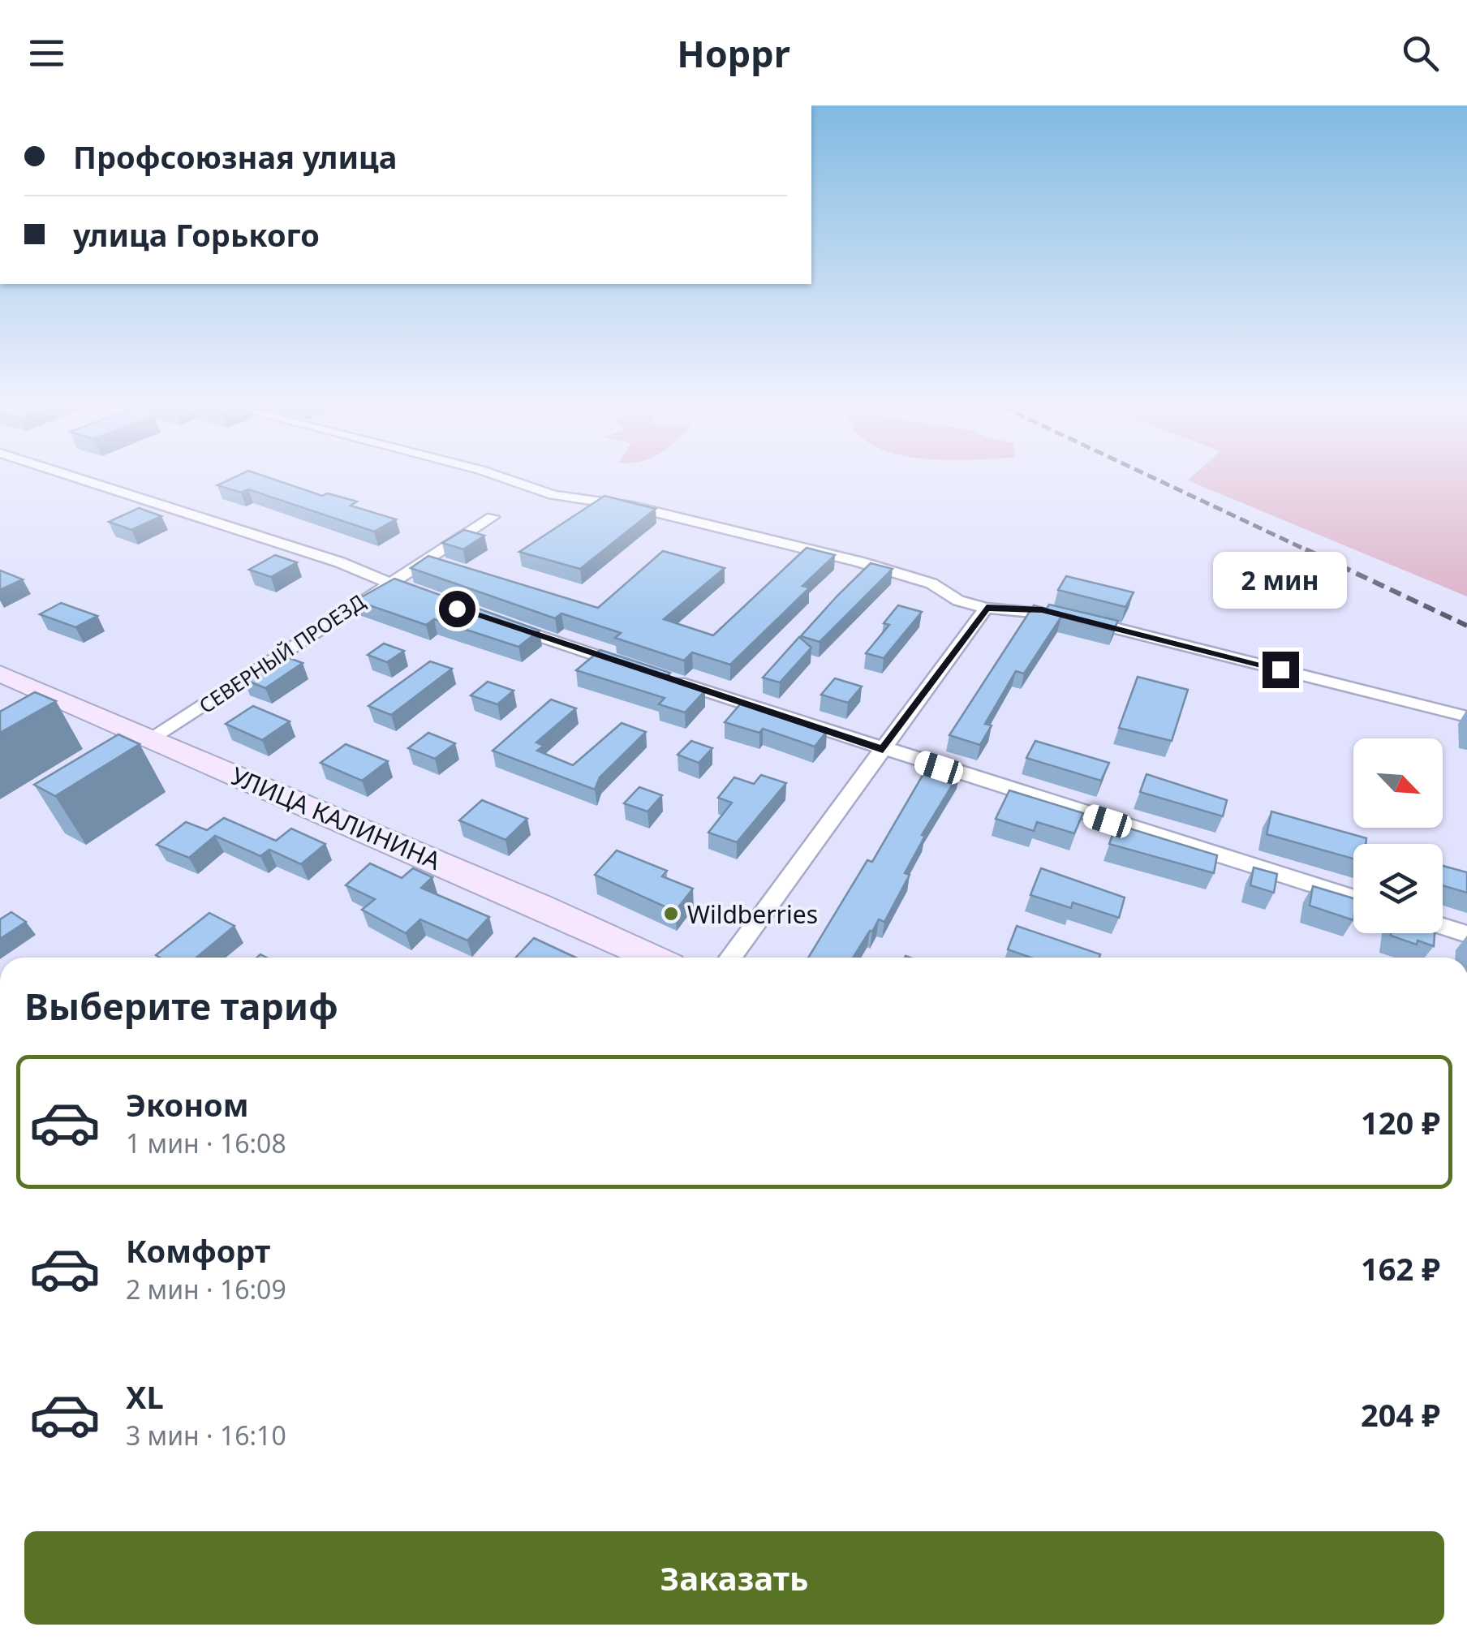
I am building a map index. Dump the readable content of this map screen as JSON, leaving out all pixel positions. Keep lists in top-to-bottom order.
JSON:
{
  "streets": {
    "main road": ["УЛИЦА КАЛИНИНА"],
    "street": ["СЕВЕРНЫЙ ПРОЕЗД"]
  },
  "crossings": [
    ["СЕВЕРНЫЙ ПРОЕЗД", "УЛИЦА КАЛИНИНА"]
  ],
  "places": ["Wildberries"],
  "north": "bottom right",
  "page": {
    "header": "Hoppr",
    "banner": ["Профсоюзная улица", "улица Горького"],
    "bubble": "2 мин",
    "heading": "Выберите тариф",
    "list": [
      {
        "name": "Эконом",
        "note": "1 мин · 16:08",
        "value": "120 ₽"
      },
      {
        "name": "Комфорт",
        "note": "2 мин · 16:09",
        "value": "162 ₽"
      },
      {
        "name": "XL",
        "note": "3 мин · 16:10",
        "value": "204 ₽"
      }
    ],
    "buttons": "Заказать"
  }
}
